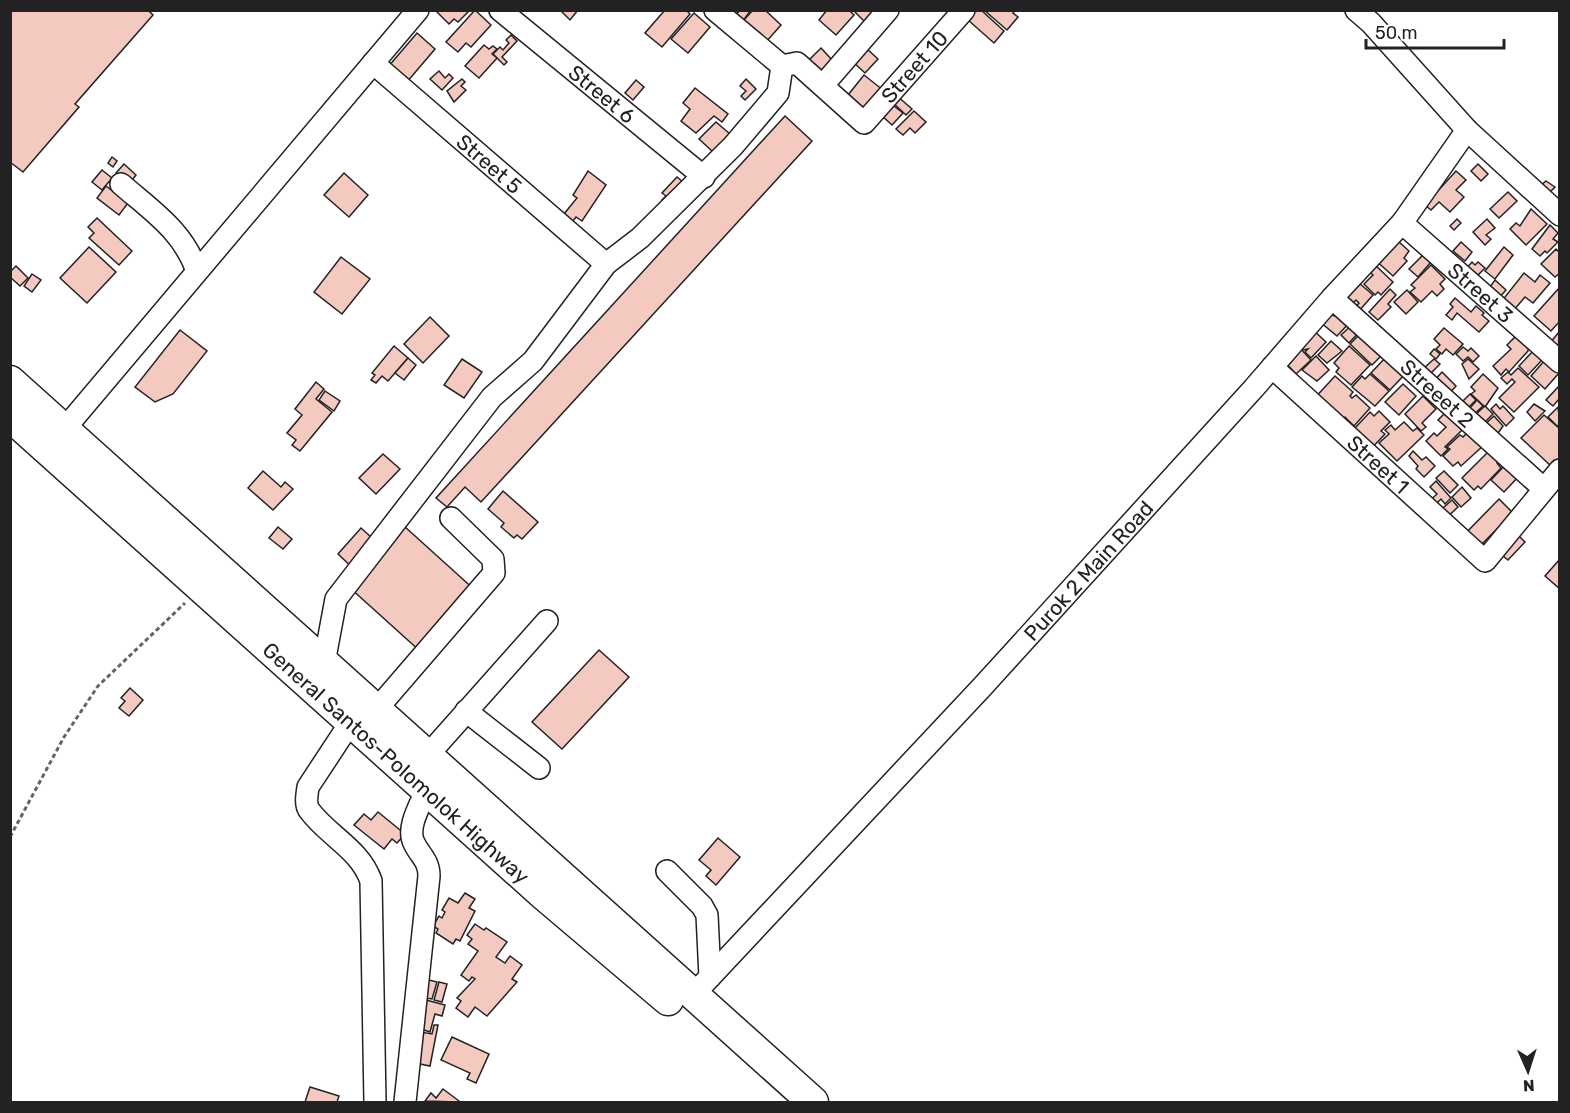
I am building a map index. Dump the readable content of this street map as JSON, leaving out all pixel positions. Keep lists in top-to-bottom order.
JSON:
{
  "streets": {
    "highway": ["General Santos-Polomolok Highway"],
    "street": [
      "Street 10",
      "Street 6",
      "Street 5",
      "Street 3",
      "Streeet 2",
      "Street 1",
      "Purok 2 Main Road"
    ]
  },
  "crossings": [
    ["Street 3", "Purok 2 Main Road"],
    ["Streeet 2", "Street 1"],
    ["Streeet 2", "Purok 2 Main Road"],
    ["Street 1", "Purok 2 Main Road"]
  ],
  "scale_bar": "50 m",
  "north": "bottom"
}
